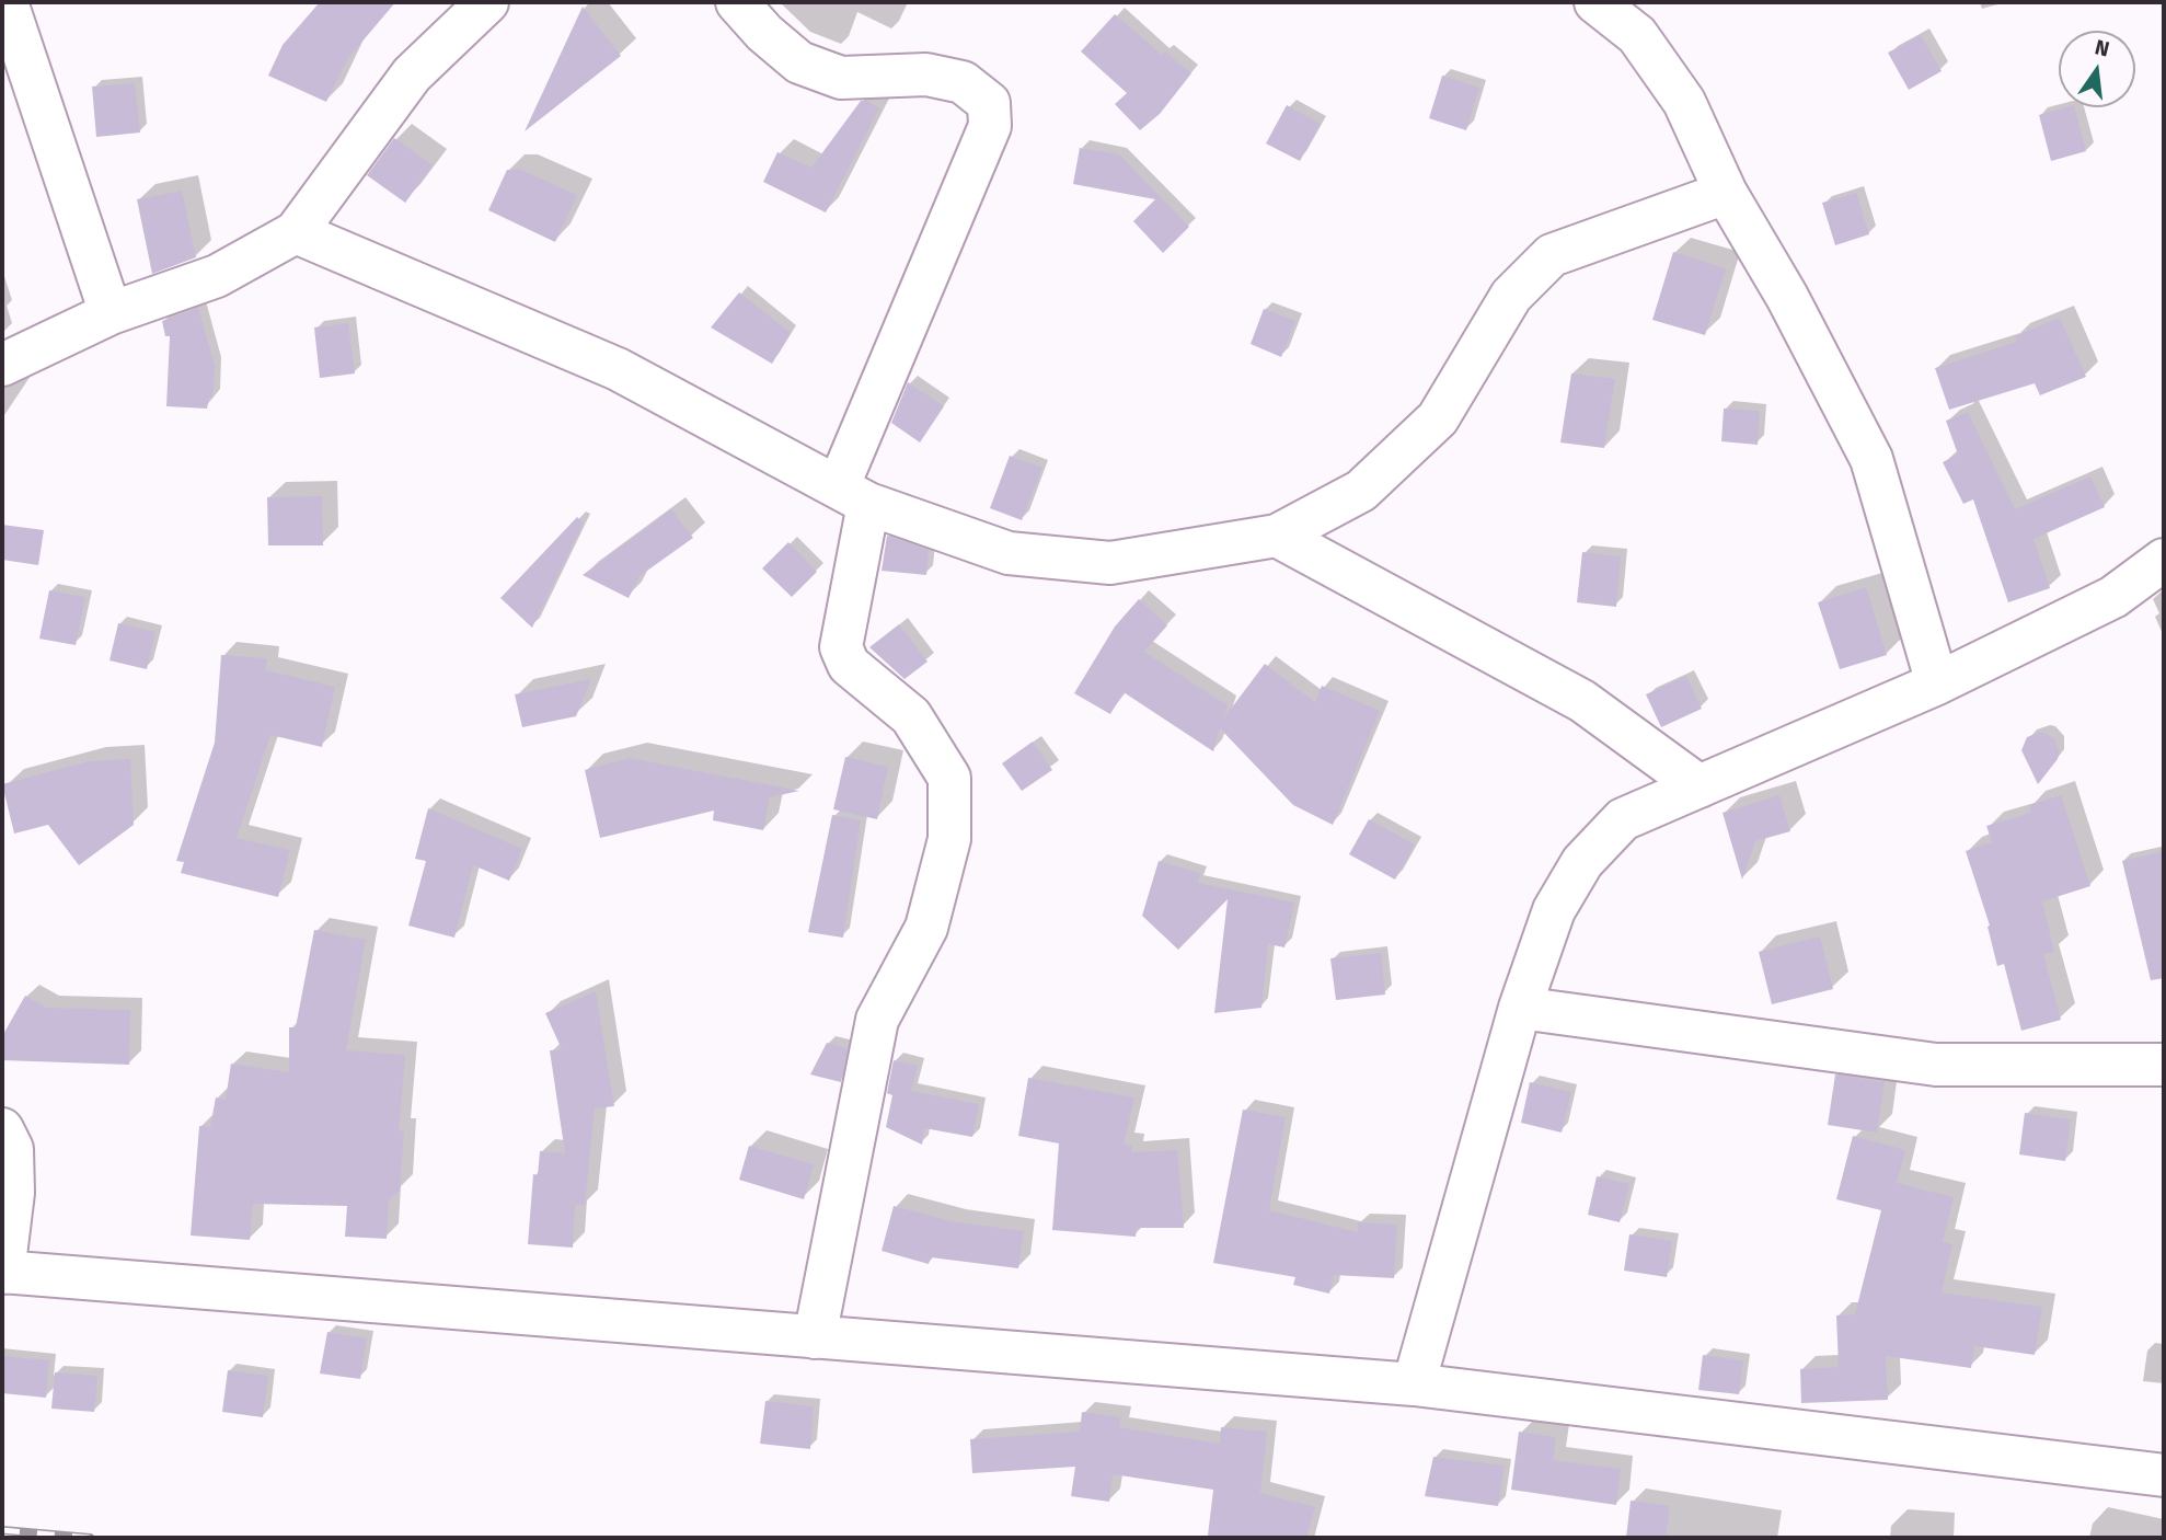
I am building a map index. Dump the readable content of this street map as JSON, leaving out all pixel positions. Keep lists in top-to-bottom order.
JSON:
{
  "north": "top"
}
